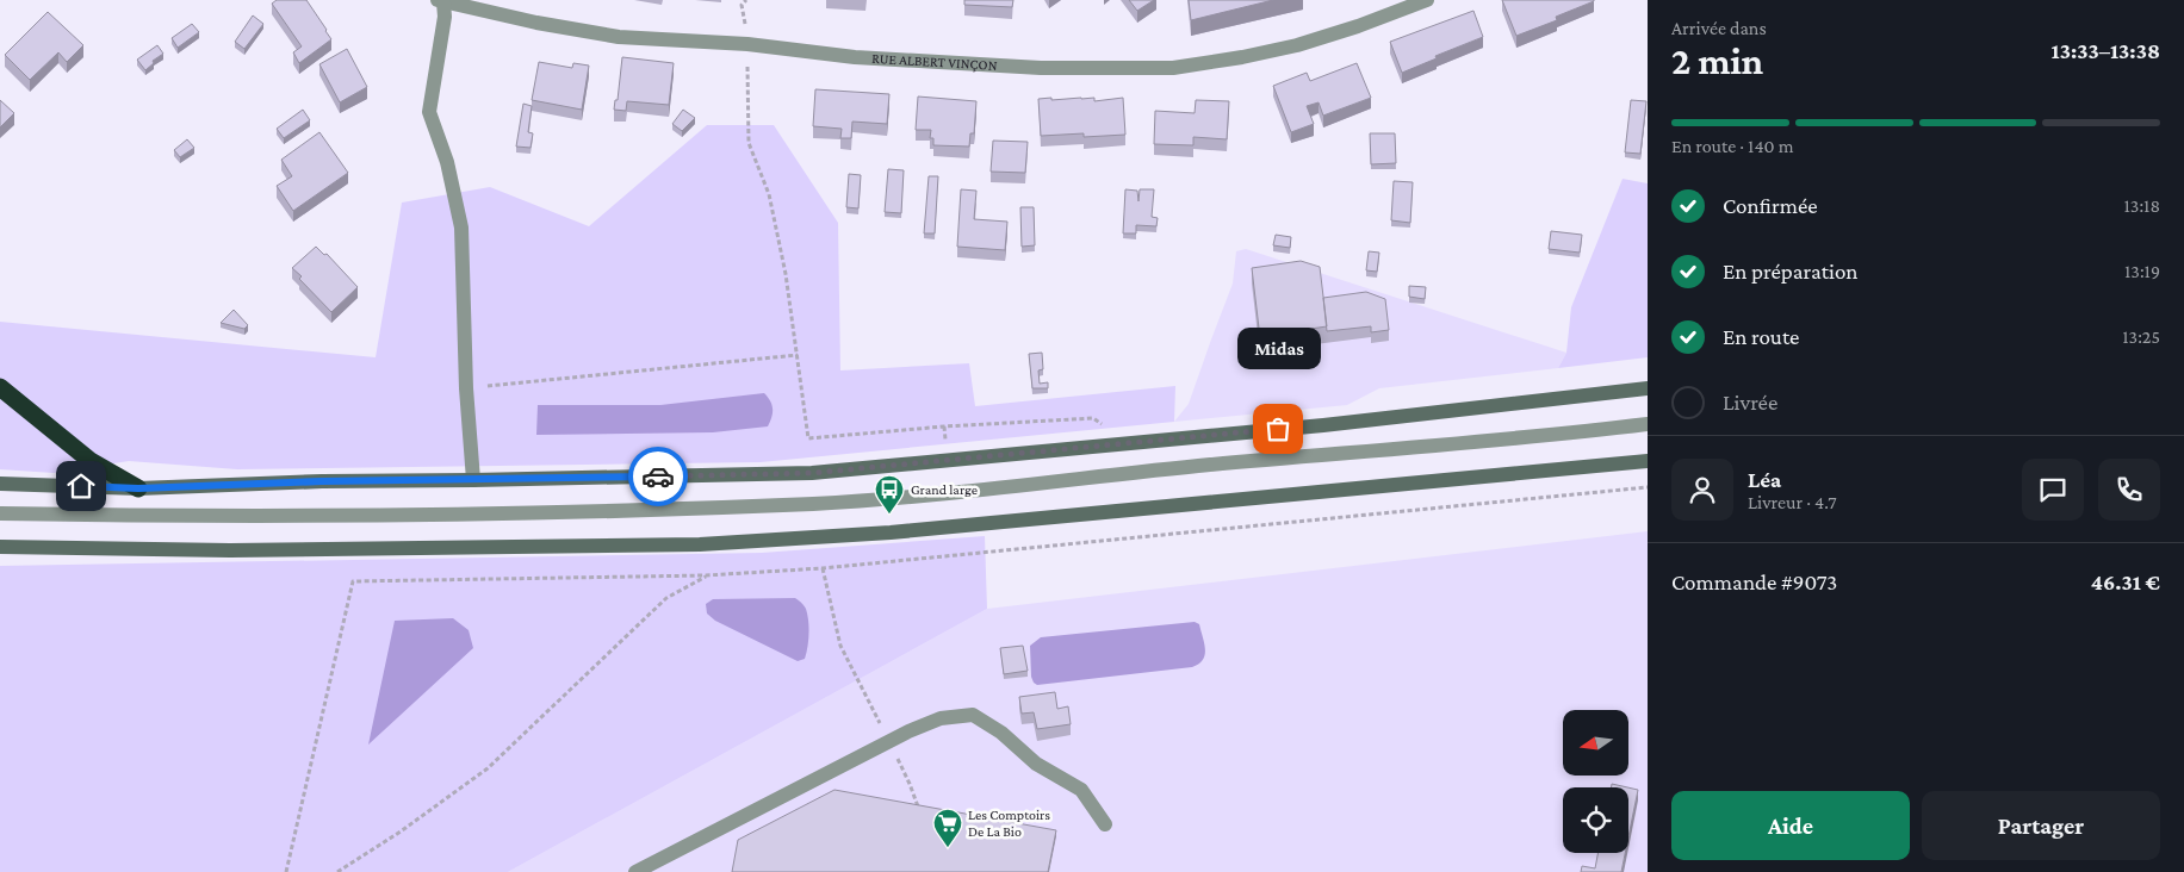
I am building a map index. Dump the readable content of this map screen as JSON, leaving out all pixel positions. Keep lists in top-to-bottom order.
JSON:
{
  "streets": {
    "street": ["RUE ALBERT VINÇON"]
  },
  "places": {
    "other": ["Midas"],
    "bus stop": ["Grand large"],
    "supermarket": ["Les Comptoirs De La Bio"]
  },
  "north": "left",
  "page": {
    "heading": ["2 min", "Arrivée dans", "13:33–13:38"],
    "panel": [
      "Léa",
      "Livreur · 4.7",
      "Commande #9073",
      "46.31 €"
    ],
    "bar": "En route · 140 m",
    "list": [
      ["Confirmée", "13:18"],
      ["En préparation", "13:19"],
      ["En route", "13:25"],
      "Livrée"
    ],
    "bubble": "Midas",
    "buttons": ["Aide", "Partager"]
  }
}
